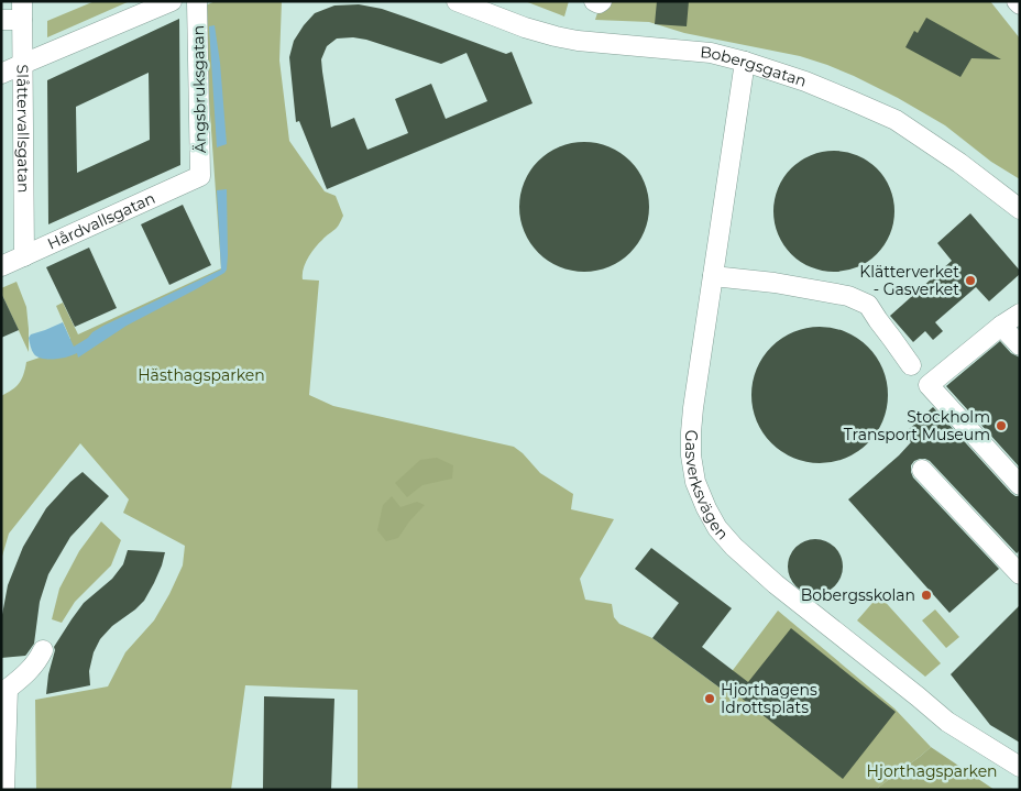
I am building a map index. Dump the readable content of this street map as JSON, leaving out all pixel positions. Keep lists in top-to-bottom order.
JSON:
{
  "streets": {
    "street": [
      "Bobergsgatan",
      "Ängsbruksgatan",
      "Slåttervallsgatan",
      "Hårdvallsgatan",
      "Gasverksvägen"
    ]
  },
  "crossings": [
    ["Bobergsgatan", "Gasverksvägen"],
    ["Ängsbruksgatan", "Hårdvallsgatan"],
    ["Slåttervallsgatan", "Hårdvallsgatan"]
  ],
  "parks": ["Hästhagsparken", "Hjorthagsparken"],
  "places": [
    "Klätterverket - Gasverket",
    "Stockholm Transport Museum",
    "Bobergsskolan",
    "Hjorthagens Idrottsplats"
  ]
}
